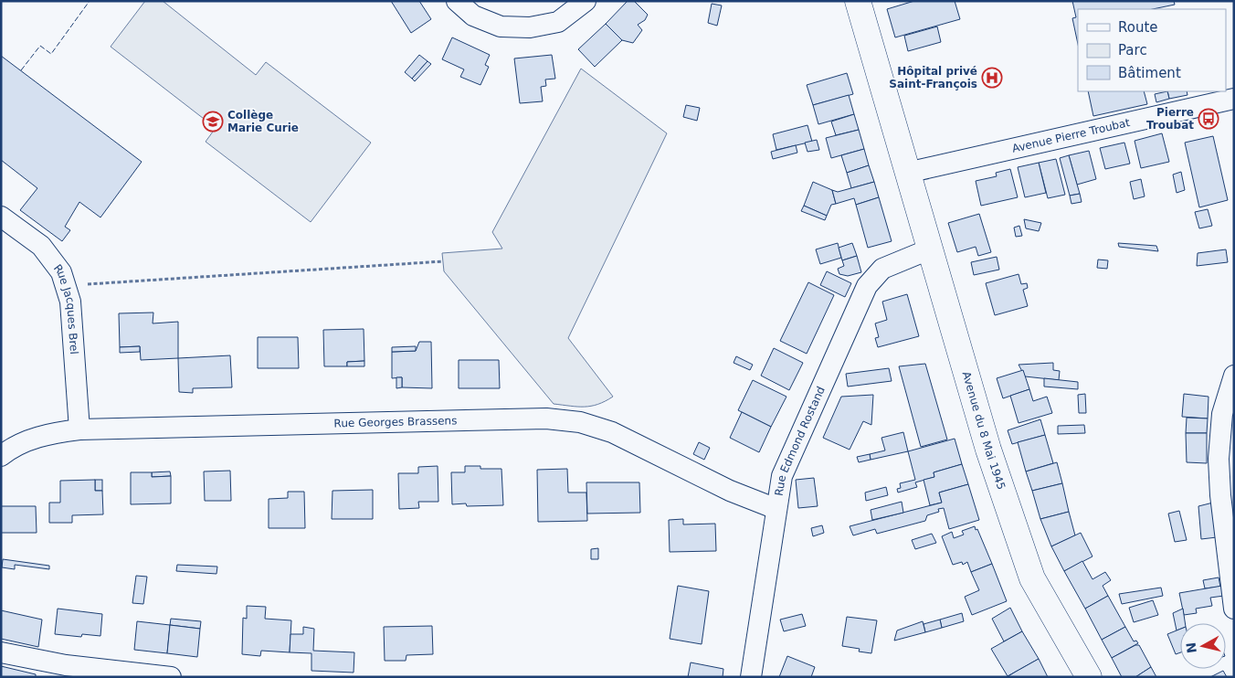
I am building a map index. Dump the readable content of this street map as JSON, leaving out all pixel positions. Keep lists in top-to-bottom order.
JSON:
{
  "streets": {
    "main road": ["Avenue du 8 Mai 1945"],
    "street": [
      "Avenue Pierre Troubat",
      "Rue Jacques Brel",
      "Rue Georges Brassens",
      "Rue Edmond Rostand"
    ]
  },
  "crossings": [
    ["Avenue Pierre Troubat", "Avenue du 8 Mai 1945"],
    ["Rue Jacques Brel", "Rue Georges Brassens"],
    ["Rue Georges Brassens", "Rue Edmond Rostand"],
    ["Avenue du 8 Mai 1945", "Rue Edmond Rostand"]
  ],
  "places": {
    "hospital": ["Hôpital privé Saint-François"],
    "bus stop": ["Pierre Troubat"],
    "school or university": ["Collège Marie Curie"]
  },
  "legend": ["Route", "Parc", "Bâtiment"],
  "north": "left"
}
